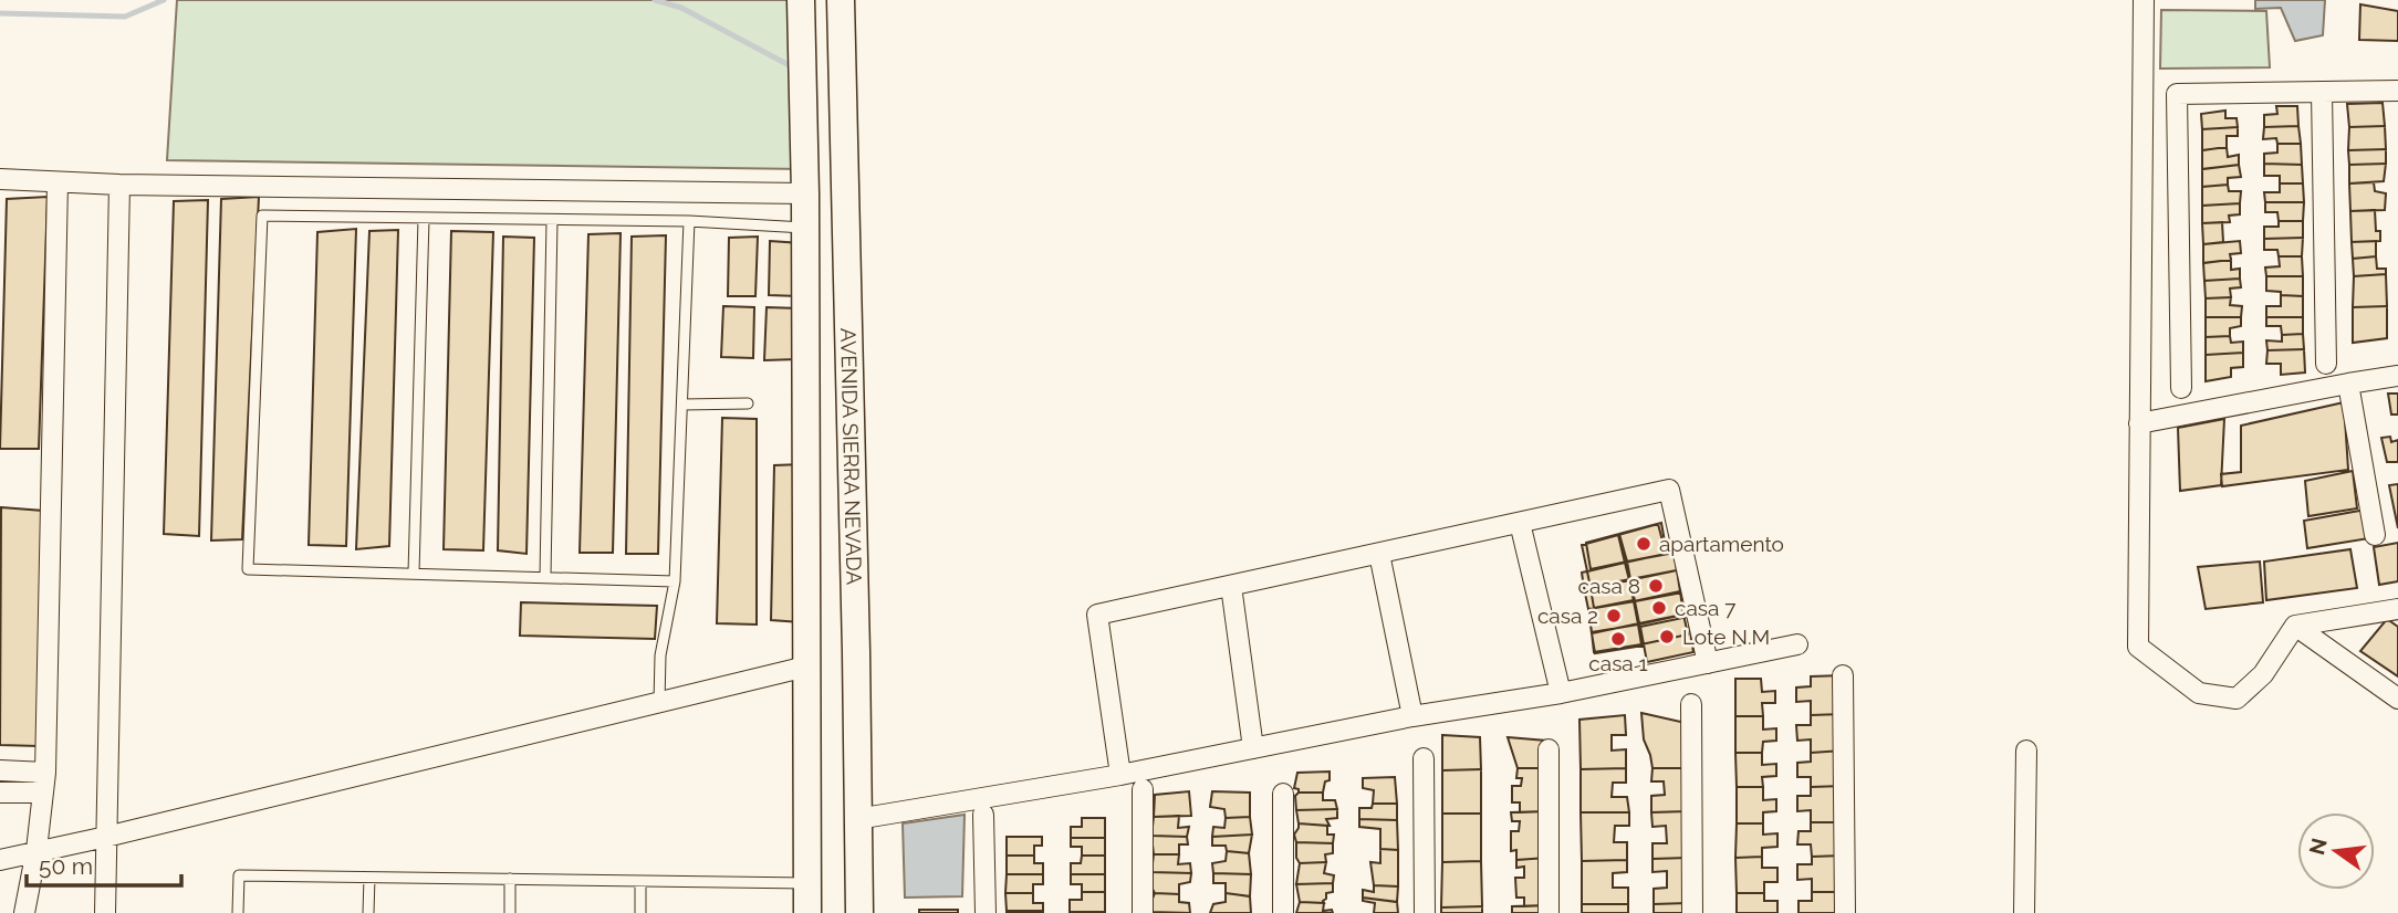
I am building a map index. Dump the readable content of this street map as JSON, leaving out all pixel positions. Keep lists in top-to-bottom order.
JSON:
{
  "streets": {
    "main road": ["AVENIDA SIERRA NEVADA"]
  },
  "places": [
    "apartamento",
    "casa 8",
    "casa 7",
    "casa 2",
    "Lote N.M",
    "casa 1"
  ],
  "scale_bar": "50 m",
  "north": "left"
}
